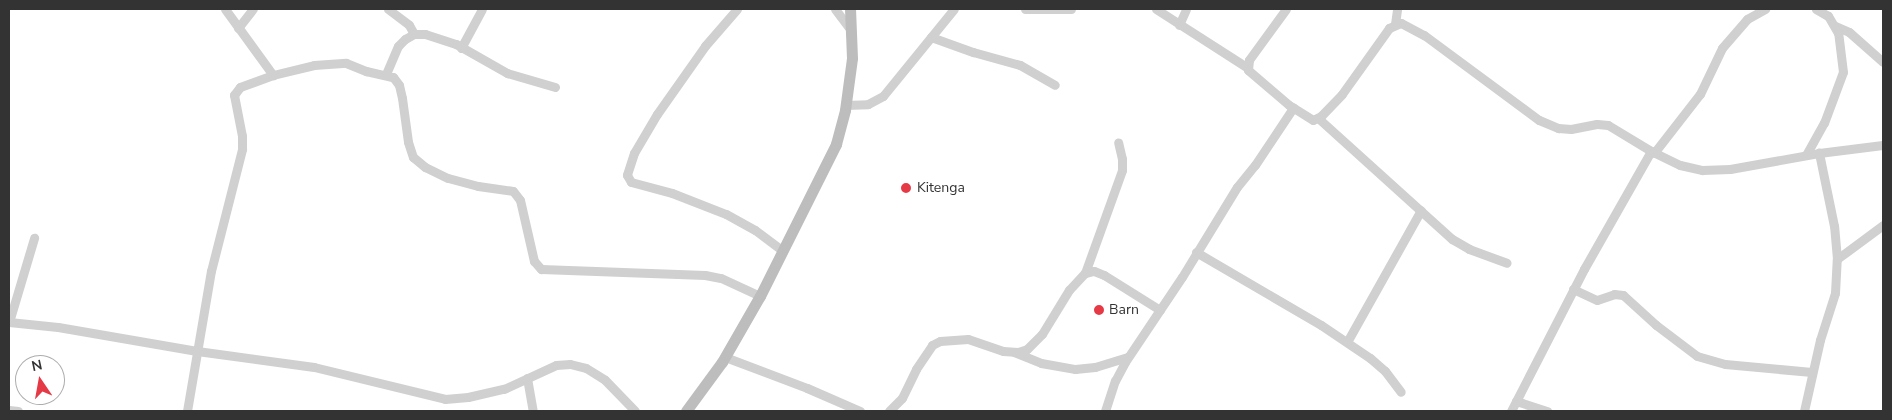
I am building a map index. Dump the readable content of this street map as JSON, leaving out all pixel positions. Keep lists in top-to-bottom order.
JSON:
{
  "places": ["Kitenga", "Barn"],
  "north": "top"
}
